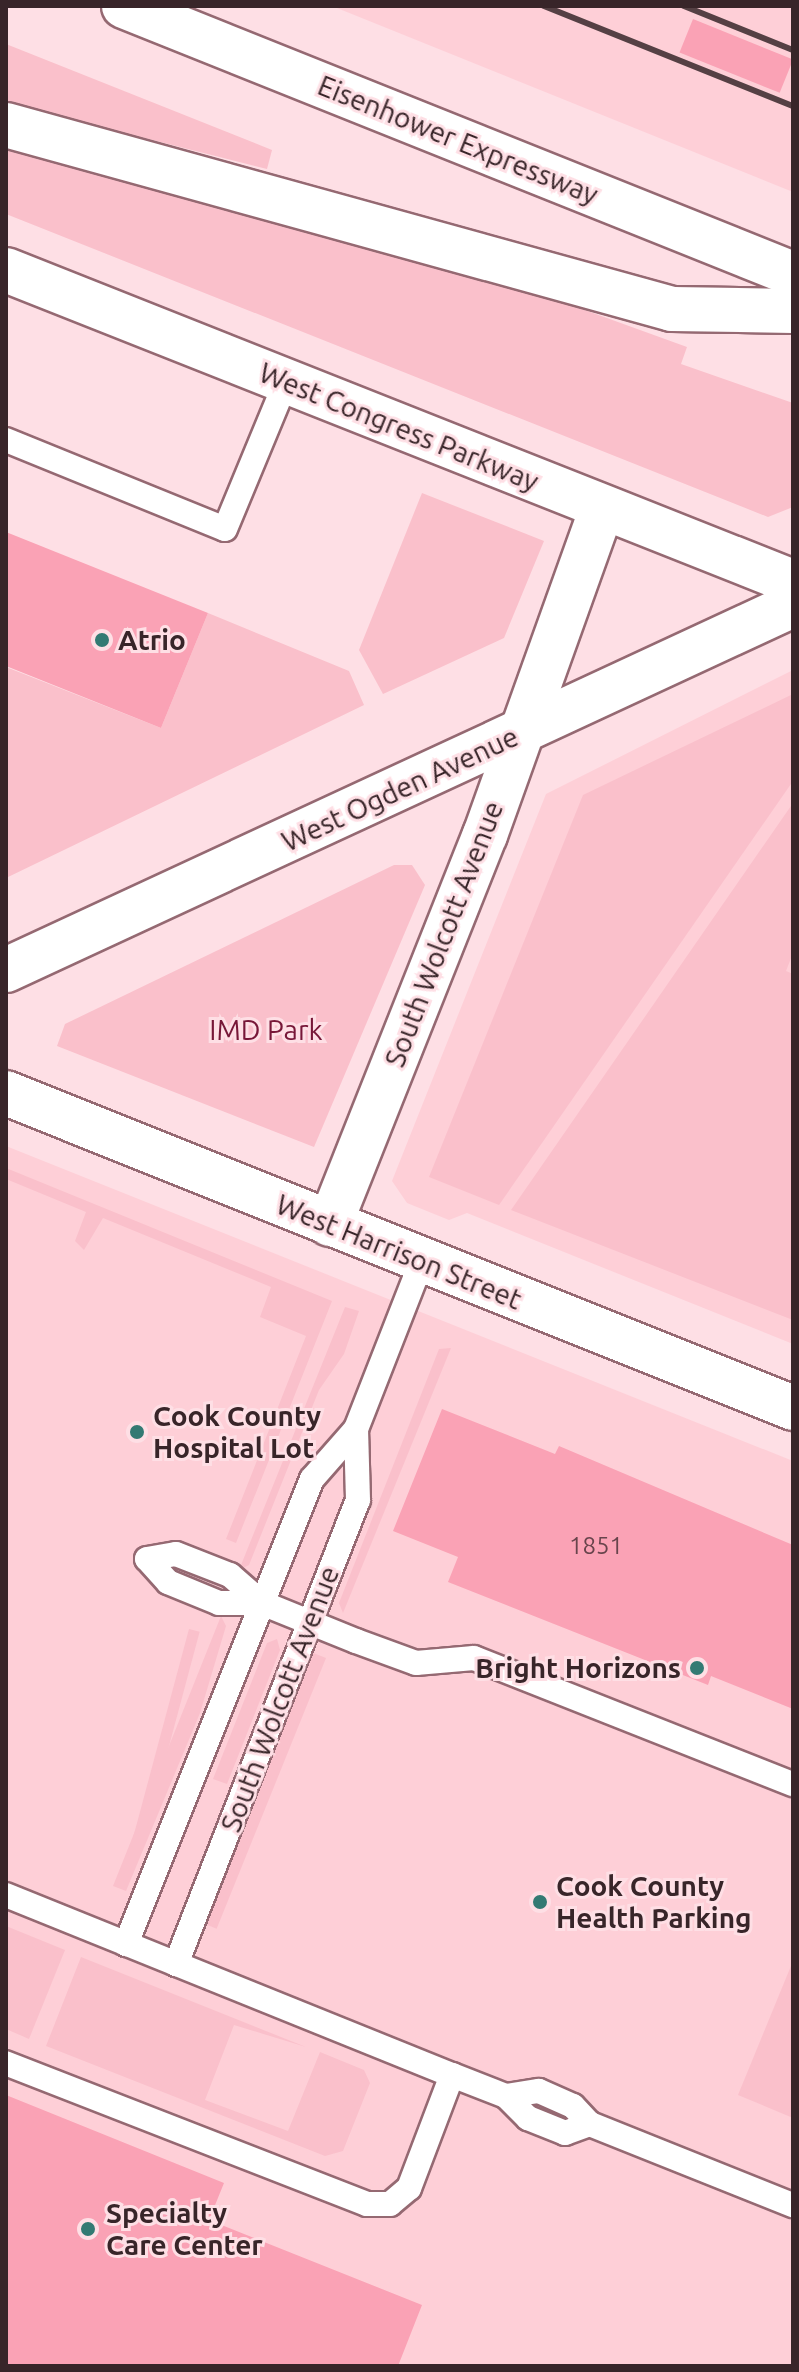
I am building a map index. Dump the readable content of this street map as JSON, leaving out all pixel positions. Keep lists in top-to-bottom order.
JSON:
{
  "streets": {
    "main road": [
      "Eisenhower Expressway",
      "West Congress Parkway",
      "West Ogden Avenue",
      "South Wolcott Avenue",
      "West Harrison Street"
    ]
  },
  "crossings": [
    ["West Congress Parkway", "South Wolcott Avenue"],
    ["West Ogden Avenue", "South Wolcott Avenue"],
    ["South Wolcott Avenue", "West Harrison Street"]
  ],
  "parks": ["IMD Park"],
  "places": [
    "Atrio",
    "Cook County Hospital Lot",
    "Bright Horizons",
    "Cook County Health Parking",
    "Specialty Care Center"
  ],
  "house_numbers": ["1851"]
}
